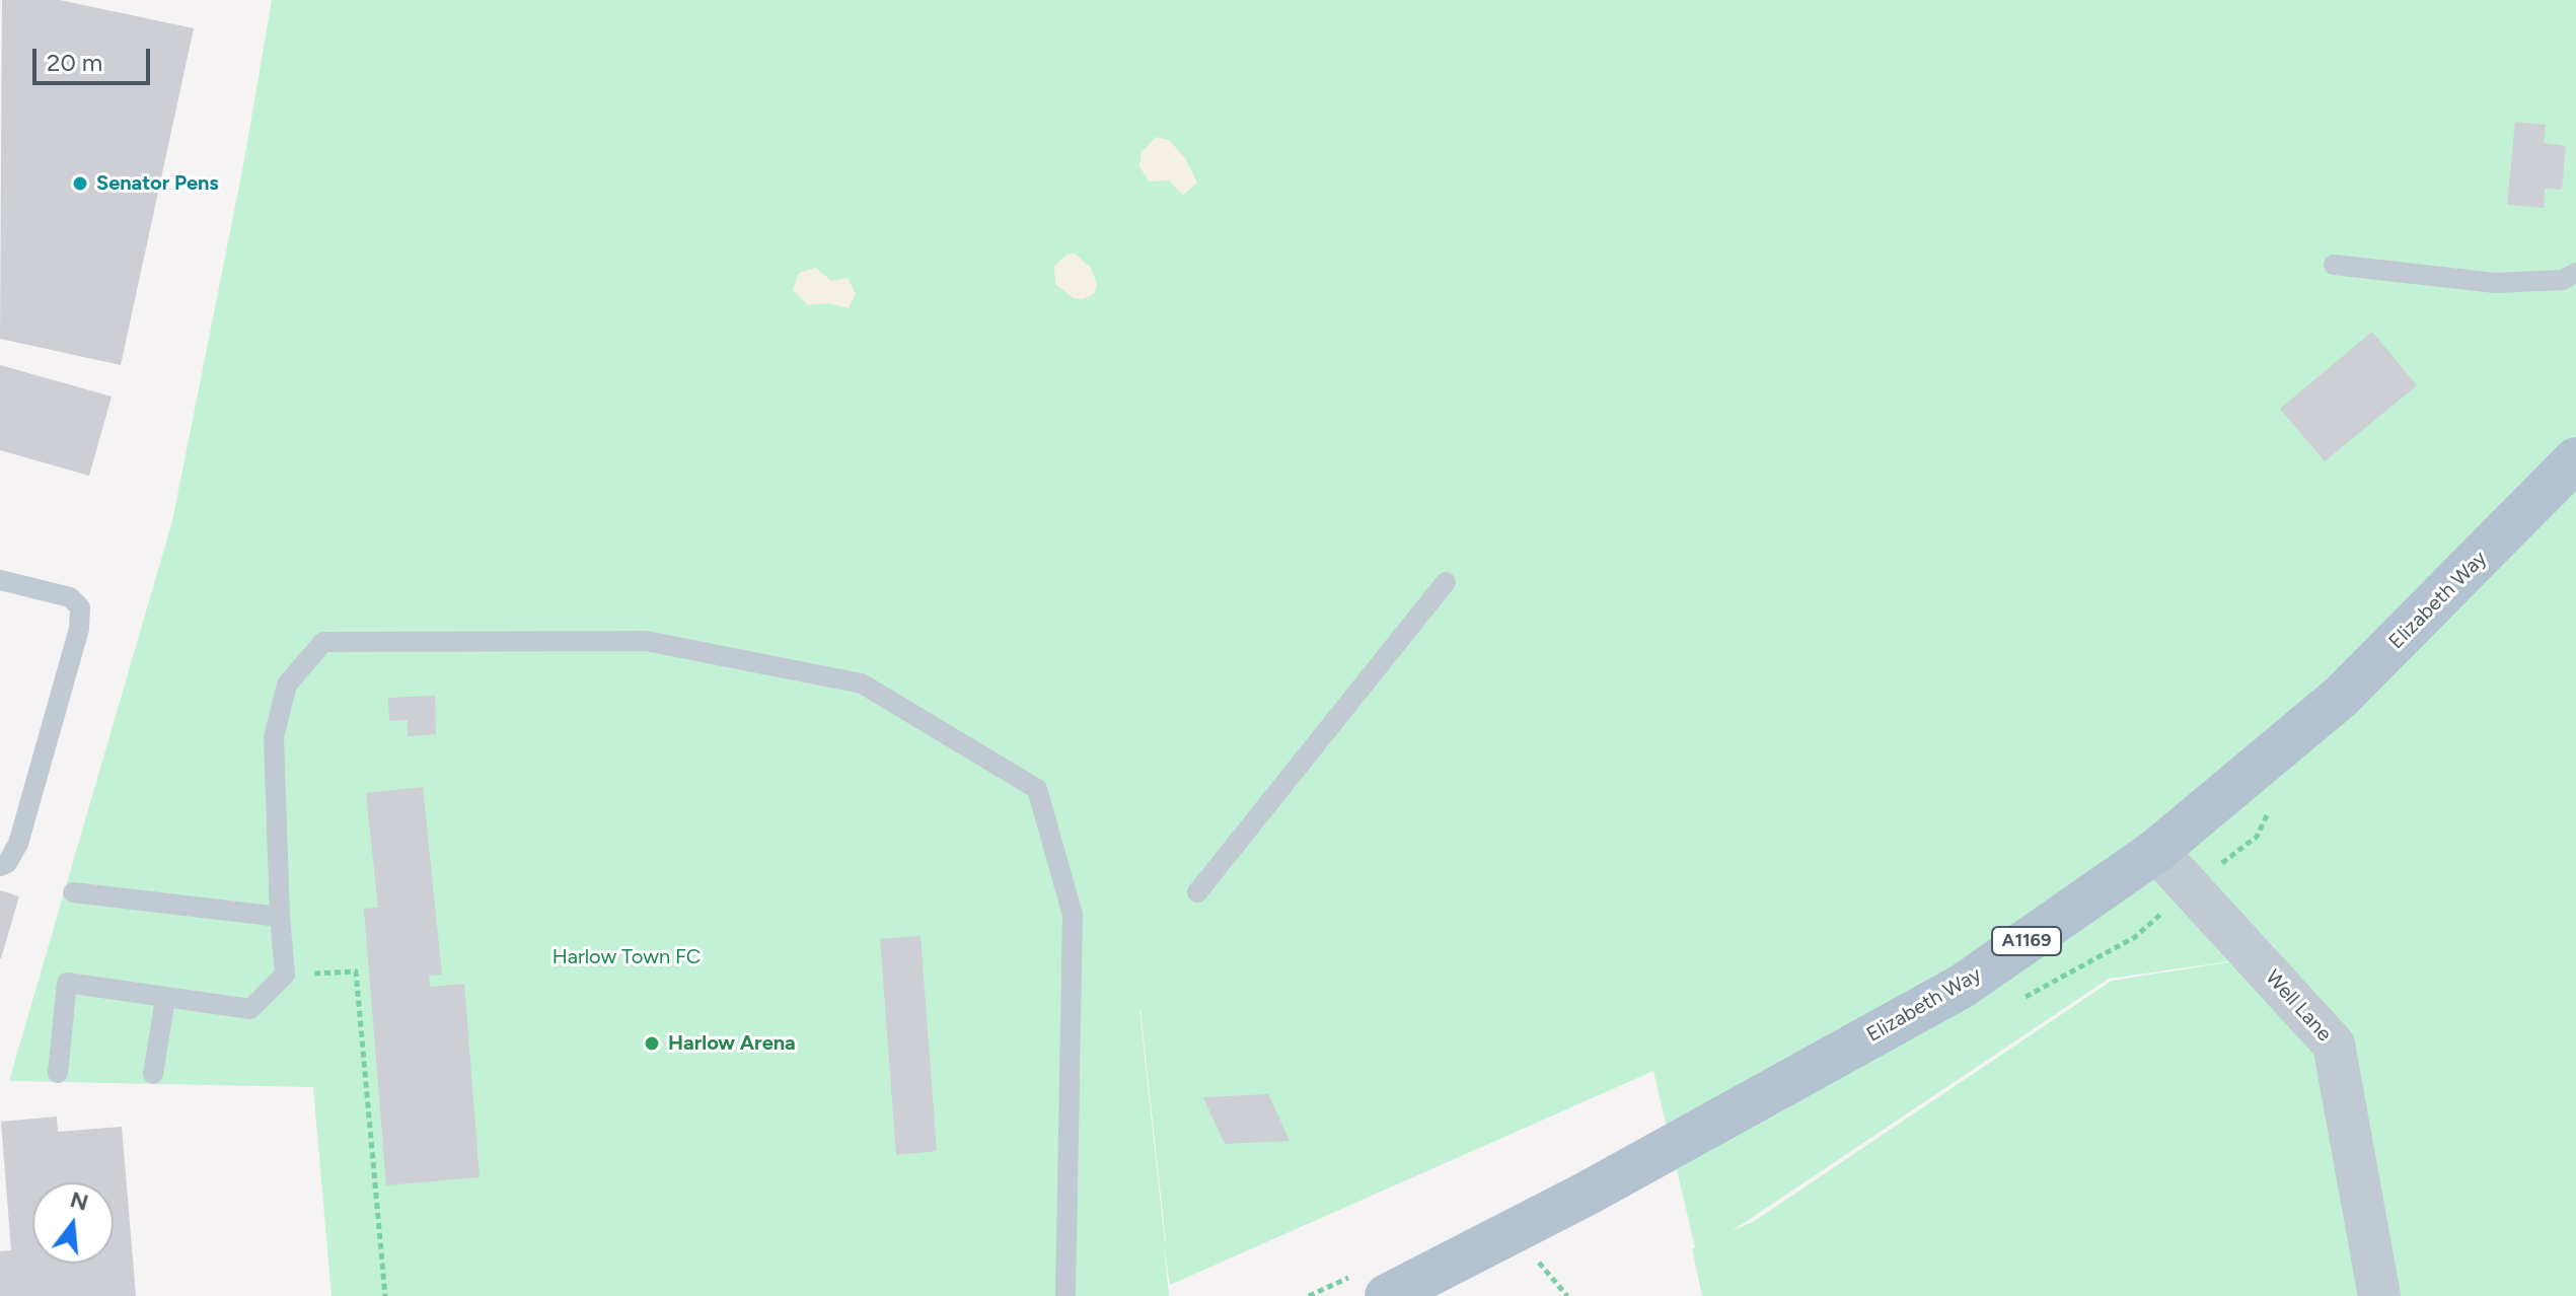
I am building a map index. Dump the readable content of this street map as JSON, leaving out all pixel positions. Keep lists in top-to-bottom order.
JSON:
{
  "streets": {
    "main road": ["Elizabeth Way", "A1169"],
    "street": ["Well Lane"]
  },
  "crossings": [
    ["Elizabeth Way", "Well Lane"]
  ],
  "parks": ["Harlow Town FC"],
  "places": ["Senator Pens", "Harlow Arena"],
  "scale_bar": "20 m",
  "north": "top"
}
